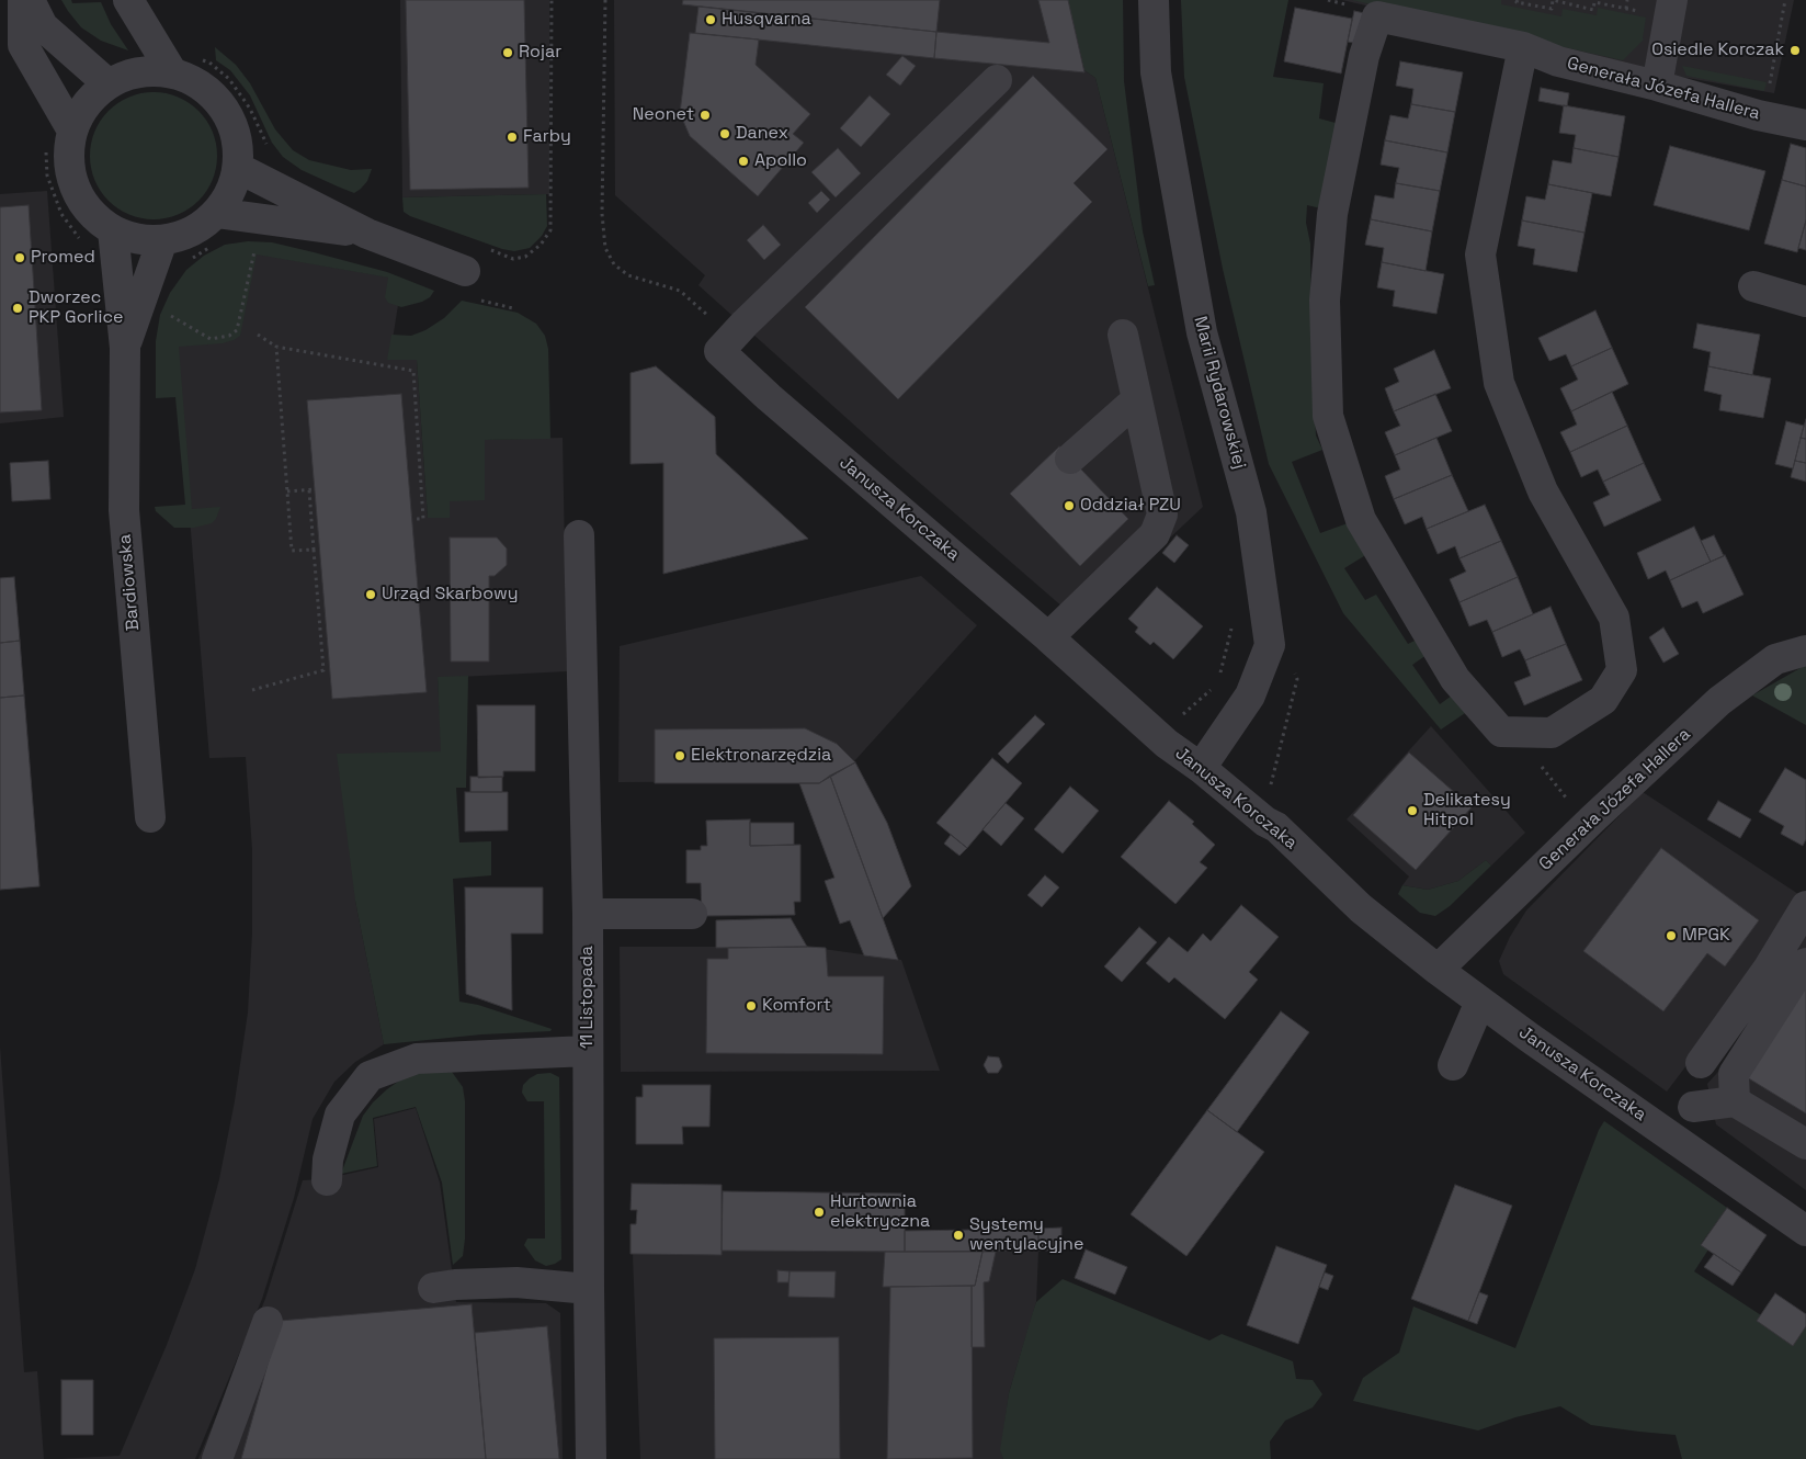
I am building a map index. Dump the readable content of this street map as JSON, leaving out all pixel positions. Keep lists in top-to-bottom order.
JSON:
{
  "streets": {
    "street": [
      "Generała Józefa Hallera",
      "Marii Rydarowskiej",
      "Janusza Korczaka",
      "Bardiowska",
      "11 Listopada"
    ]
  },
  "crossings": [
    ["Generała Józefa Hallera", "Janusza Korczaka"],
    ["Marii Rydarowskiej", "Janusza Korczaka"]
  ],
  "places": [
    "Husqvarna",
    "Osiedle Korczak",
    "Rojar",
    "Neonet",
    "Danex",
    "Farby",
    "Apollo",
    "Promed",
    "Dworzec PKP Gorlice",
    "Oddział PZU",
    "Urząd Skarbowy",
    "Elektronarzędzia",
    "Delikatesy Hitpol",
    "MPGK",
    "Komfort",
    "Hurtownia elektryczna",
    "Systemy wentylacyjne"
  ]
}
